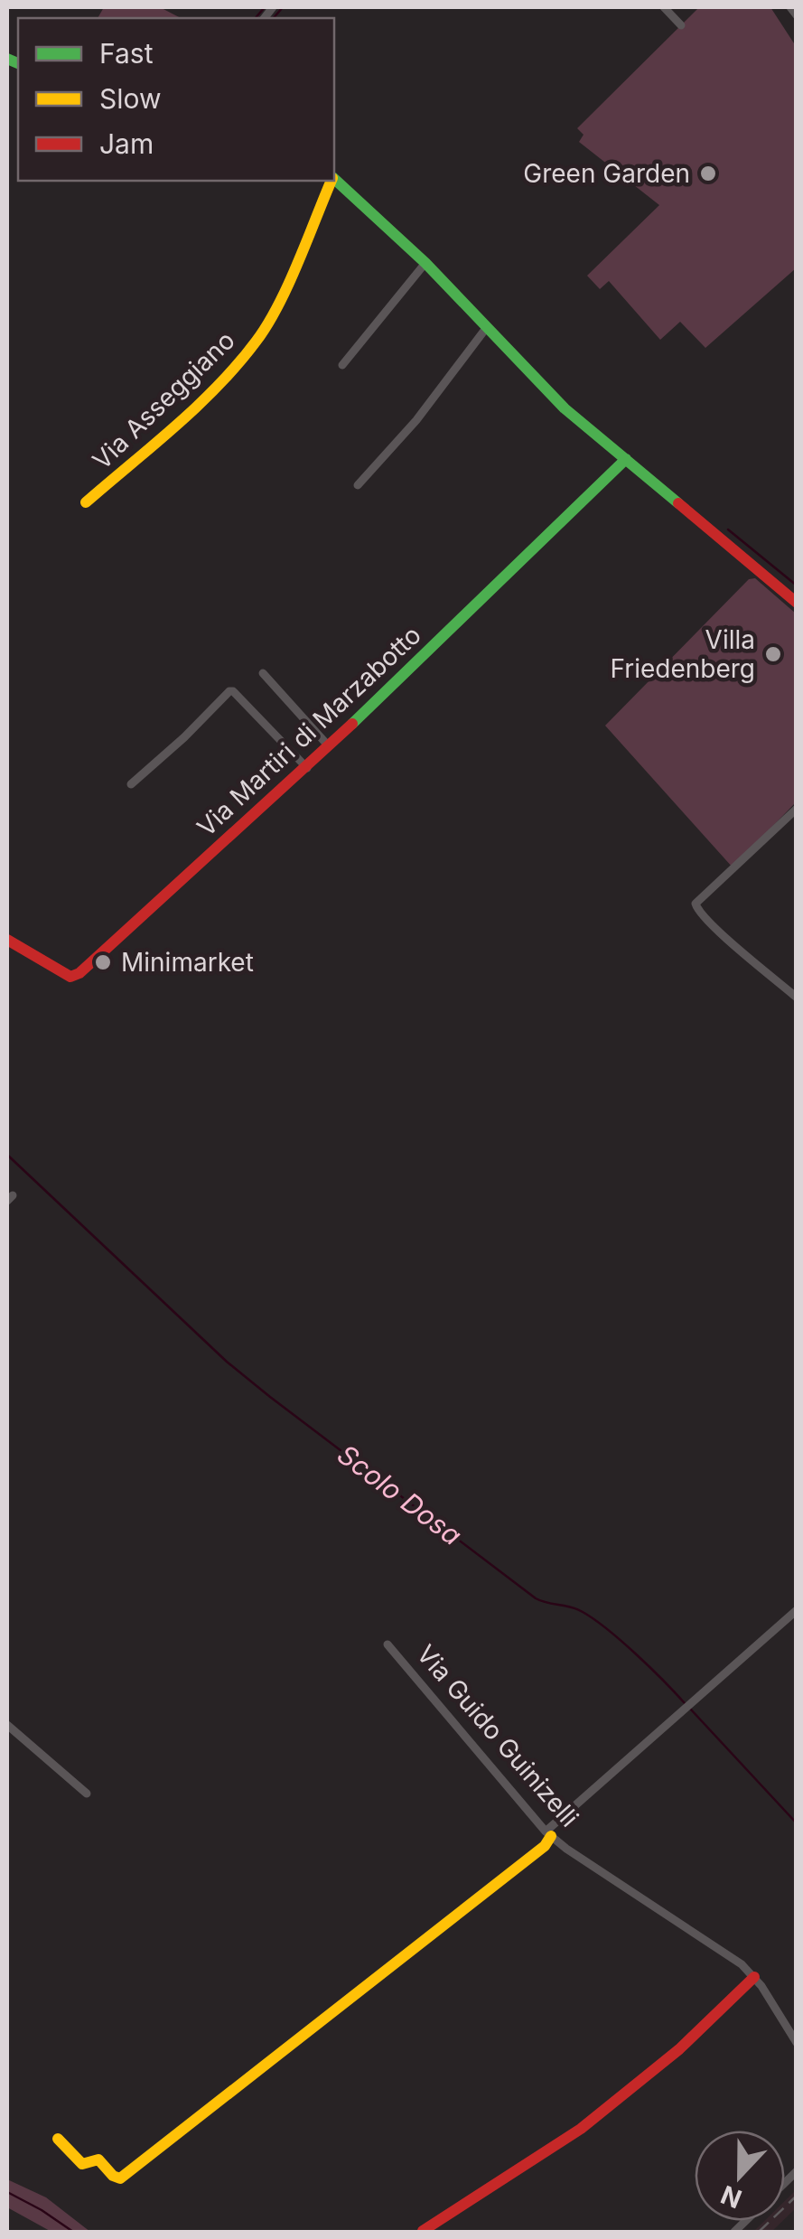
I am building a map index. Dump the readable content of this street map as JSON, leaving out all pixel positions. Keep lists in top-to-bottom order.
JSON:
{
  "streets": {
    "street": ["Via Asseggiano", "Via Martiri di Marzabotto", "Via Guido Guinizelli"]
  },
  "crossings": [
    ["Via Asseggiano", "Via Martiri di Marzabotto"]
  ],
  "water": ["Scolo Dosa"],
  "places": ["Green Garden", "Villa Friedenberg", "Minimarket"],
  "legend": ["Fast", "Slow", "Jam"],
  "north": "bottom"
}
